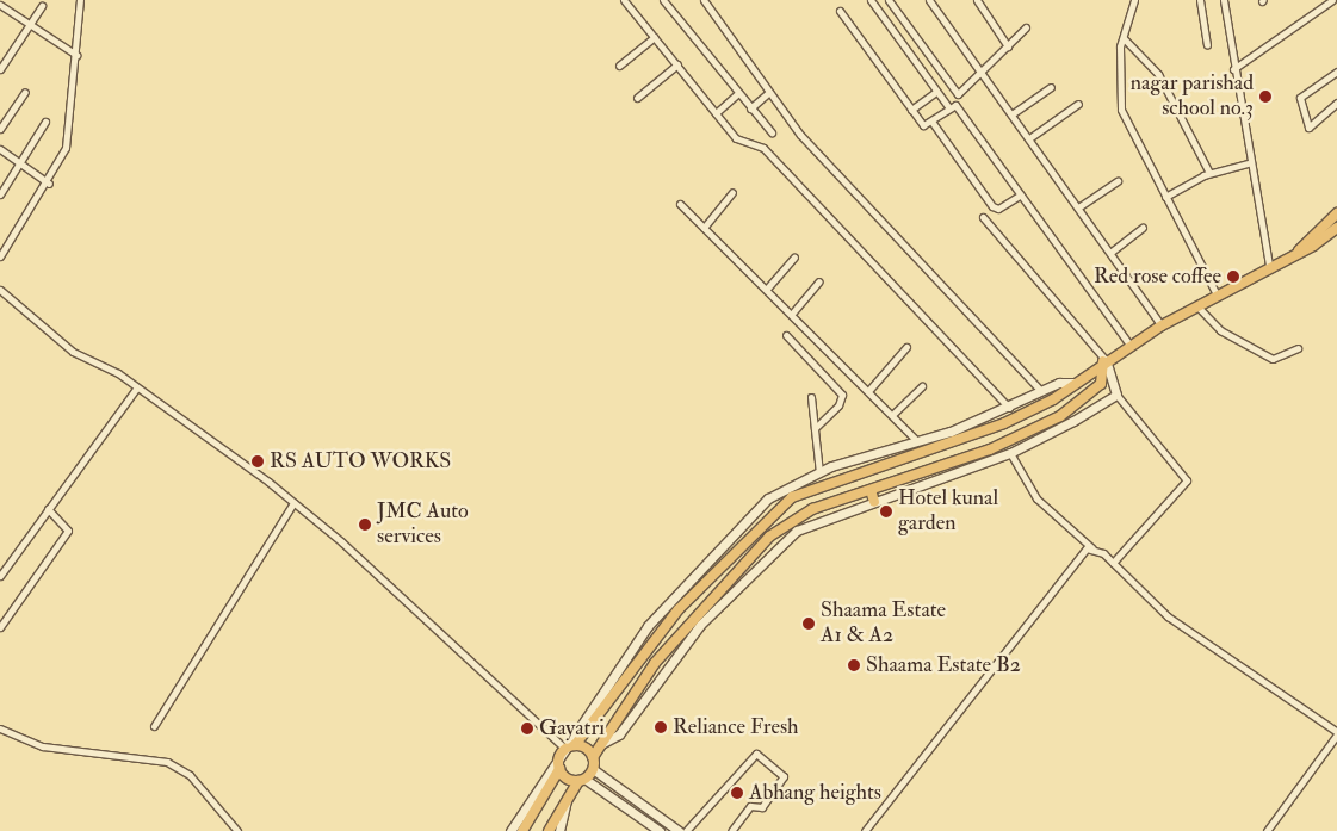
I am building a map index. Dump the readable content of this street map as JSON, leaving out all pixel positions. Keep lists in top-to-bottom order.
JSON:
{
  "places": [
    "nagar parishad school no.3",
    "Red rose coffee",
    "RS AUTO WORKS",
    "Hotel kunal garden",
    "JMC Auto services",
    "Shaama Estate A1 & A2",
    "Shaama Estate B2",
    "Reliance Fresh",
    "Gayatri",
    "Abhang heights"
  ]
}
